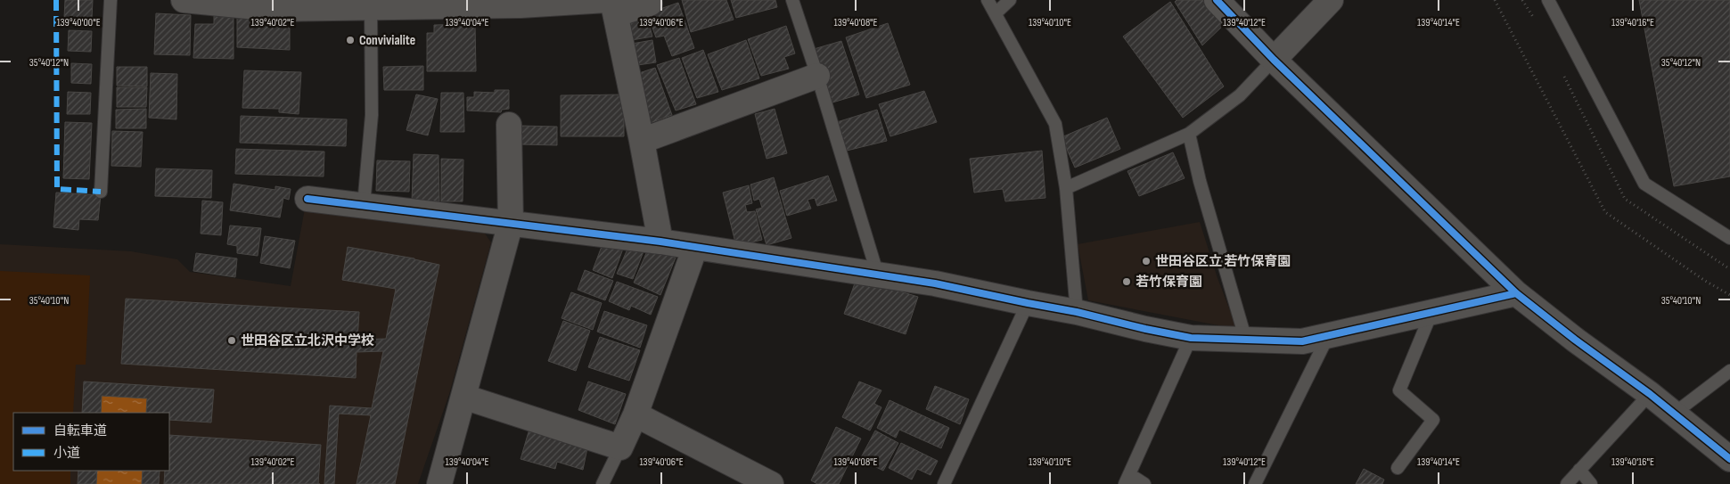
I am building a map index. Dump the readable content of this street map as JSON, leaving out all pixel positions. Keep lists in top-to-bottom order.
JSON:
{
  "places": [
    "Convivialite",
    "世田谷区立 若竹保育園",
    "若竹保育園",
    "世田谷区立北沢中学校"
  ],
  "legend": ["自転車道", "小道"],
  "coordinates": [
    "139°40'00\"E",
    "139°40'02\"E",
    "139°40'04\"E",
    "139°40'06\"E",
    "139°40'08\"E",
    "139°40'10\"E",
    "139°40'12\"E",
    "139°40'14\"E",
    "139°40'16\"E",
    "35°40'12\"N",
    "35°40'10\"N"
  ]
}
